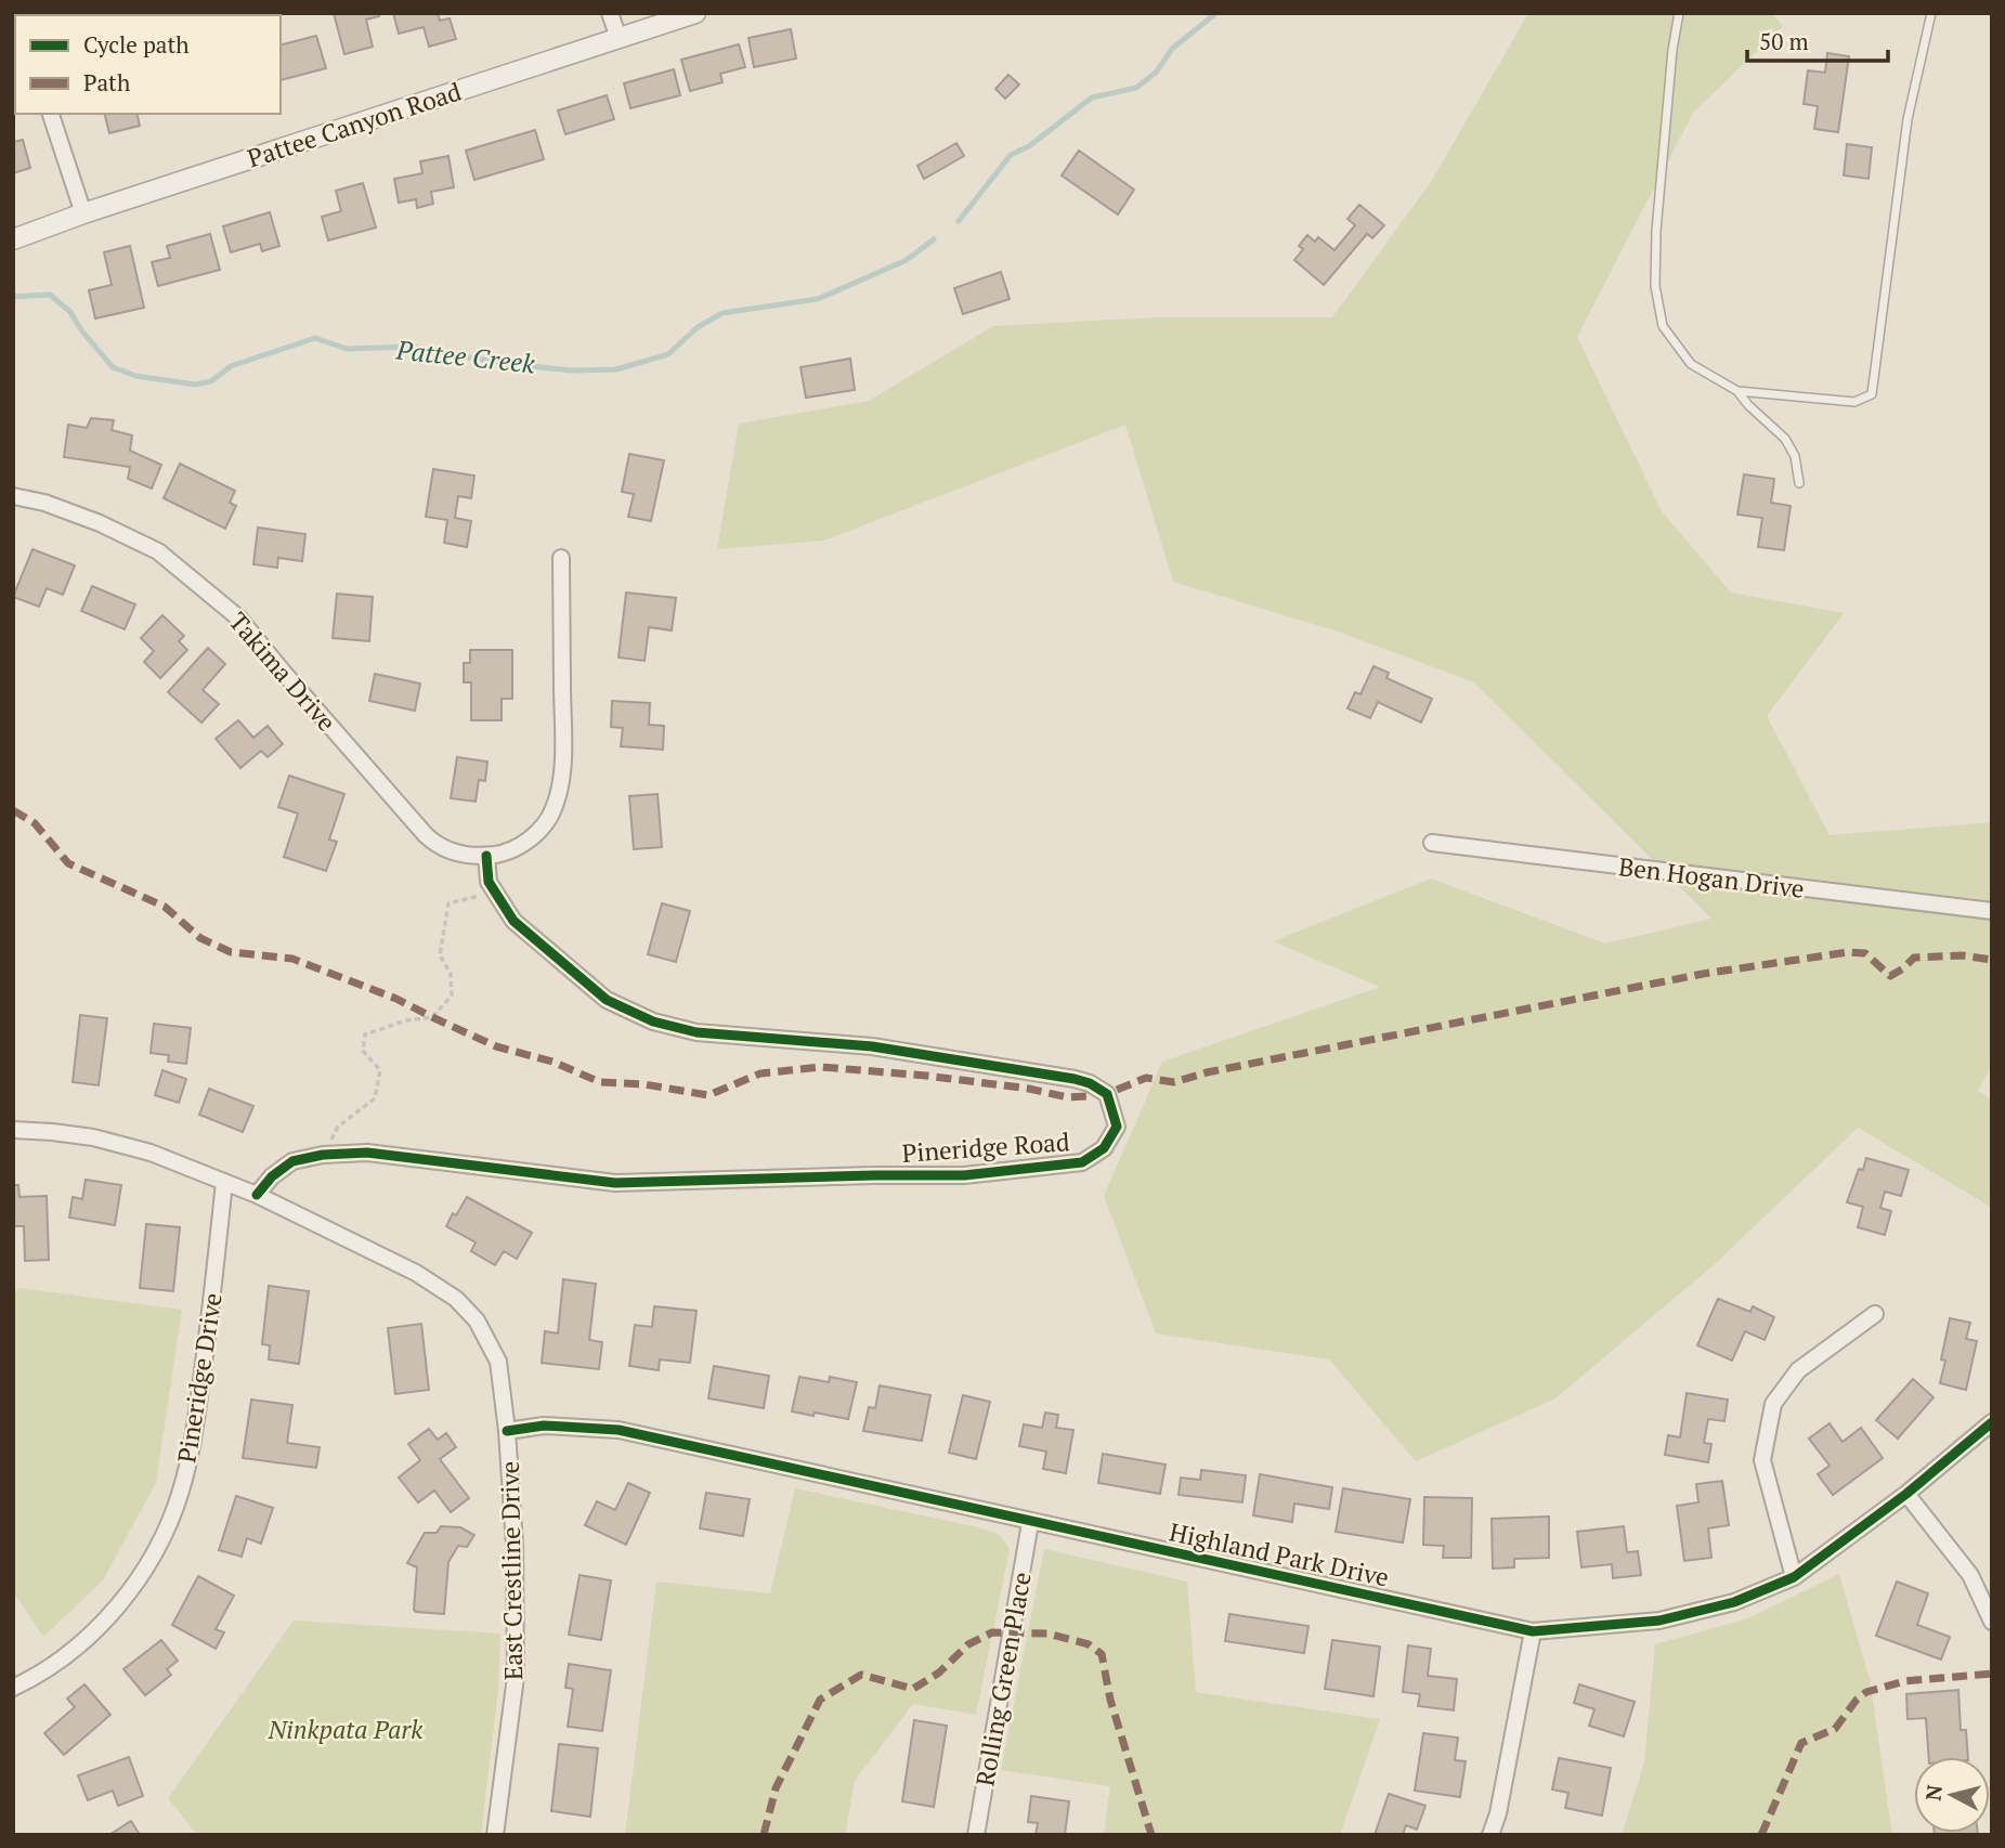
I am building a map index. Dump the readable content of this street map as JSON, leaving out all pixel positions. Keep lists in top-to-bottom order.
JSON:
{
  "streets": {
    "street": [
      "Pattee Canyon Road",
      "Takima Drive",
      "Ben Hogan Drive",
      "Pineridge Road",
      "Pineridge Drive",
      "Highland Park Drive",
      "East Crestline Drive",
      "Rolling Green Place"
    ]
  },
  "crossings": [
    ["Pineridge Road", "East Crestline Drive"],
    ["Pineridge Drive", "East Crestline Drive"],
    ["Highland Park Drive", "East Crestline Drive"],
    ["Highland Park Drive", "Rolling Green Place"]
  ],
  "water": ["Pattee Creek"],
  "parks": ["Ninkpata Park"],
  "legend": ["Cycle path", "Path"],
  "scale_bar": "50 m",
  "north": "left"
}
